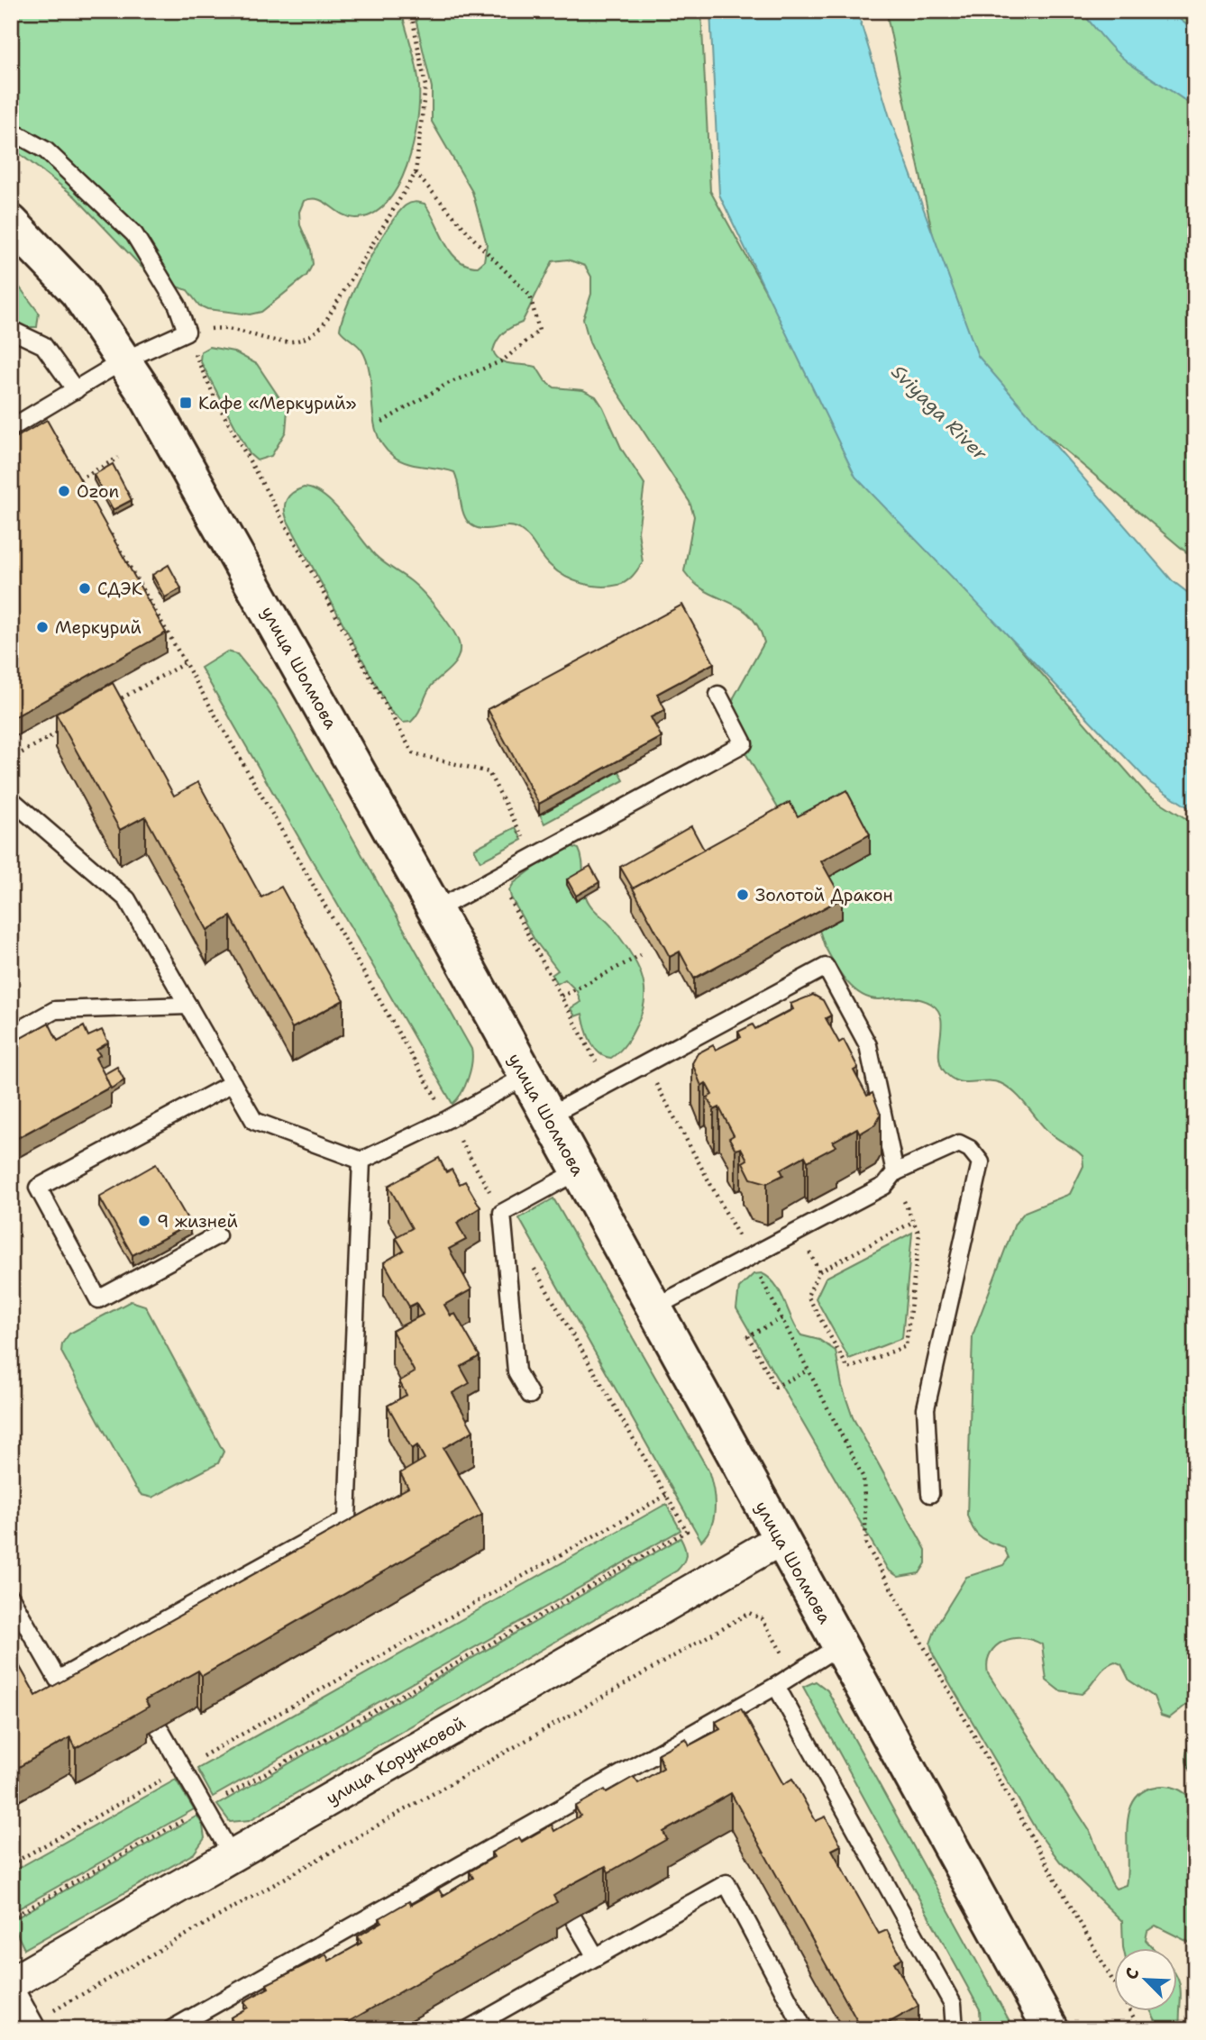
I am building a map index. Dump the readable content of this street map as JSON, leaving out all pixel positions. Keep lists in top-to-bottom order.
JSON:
{
  "streets": {
    "street": ["улица Шолмова", "улица Корунковой"]
  },
  "crossings": [
    ["улица Шолмова", "улица Корунковой"]
  ],
  "water": ["Sviyaga River"],
  "places": {
    "transit": ["Кафе «Меркурий»"],
    "other": [
      "Ozon",
      "СДЭК",
      "Меркурий",
      "Золотой Дракон",
      "9 жизней"
    ]
  },
  "north": "top left"
}
